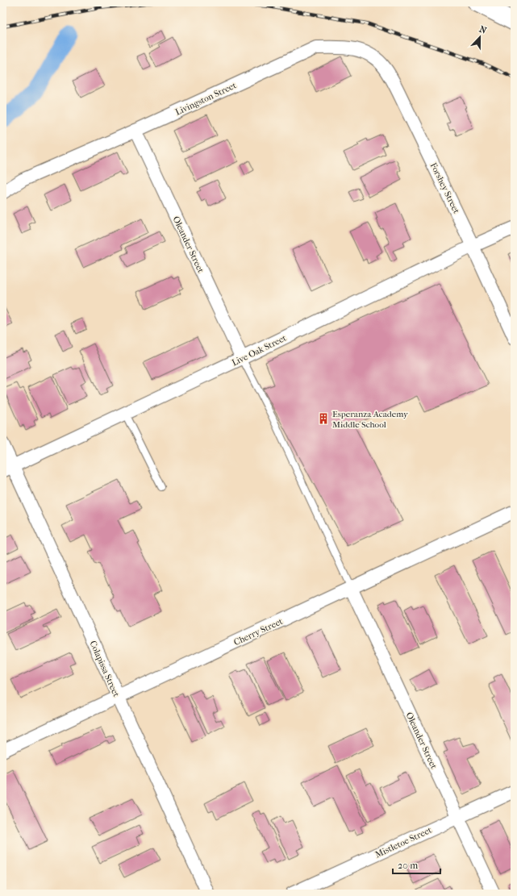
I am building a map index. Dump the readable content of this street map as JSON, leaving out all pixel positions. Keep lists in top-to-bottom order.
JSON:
{
  "streets": {
    "street": [
      "Livingston Street",
      "Forshey Street",
      "Oleander Street",
      "Live Oak Street",
      "Cherry Street",
      "Colapissa Street",
      "Mistletoe Street"
    ]
  },
  "crossings": [
    ["Livingston Street", "Forshey Street"],
    ["Livingston Street", "Oleander Street"],
    ["Forshey Street", "Live Oak Street"],
    ["Oleander Street", "Live Oak Street"],
    ["Oleander Street", "Cherry Street"],
    ["Oleander Street", "Mistletoe Street"],
    ["Live Oak Street", "Colapissa Street"],
    ["Cherry Street", "Colapissa Street"]
  ],
  "places": {
    "building": ["Esperanza Academy Middle School"]
  },
  "scale_bar": "20 m",
  "north": "top"
}
